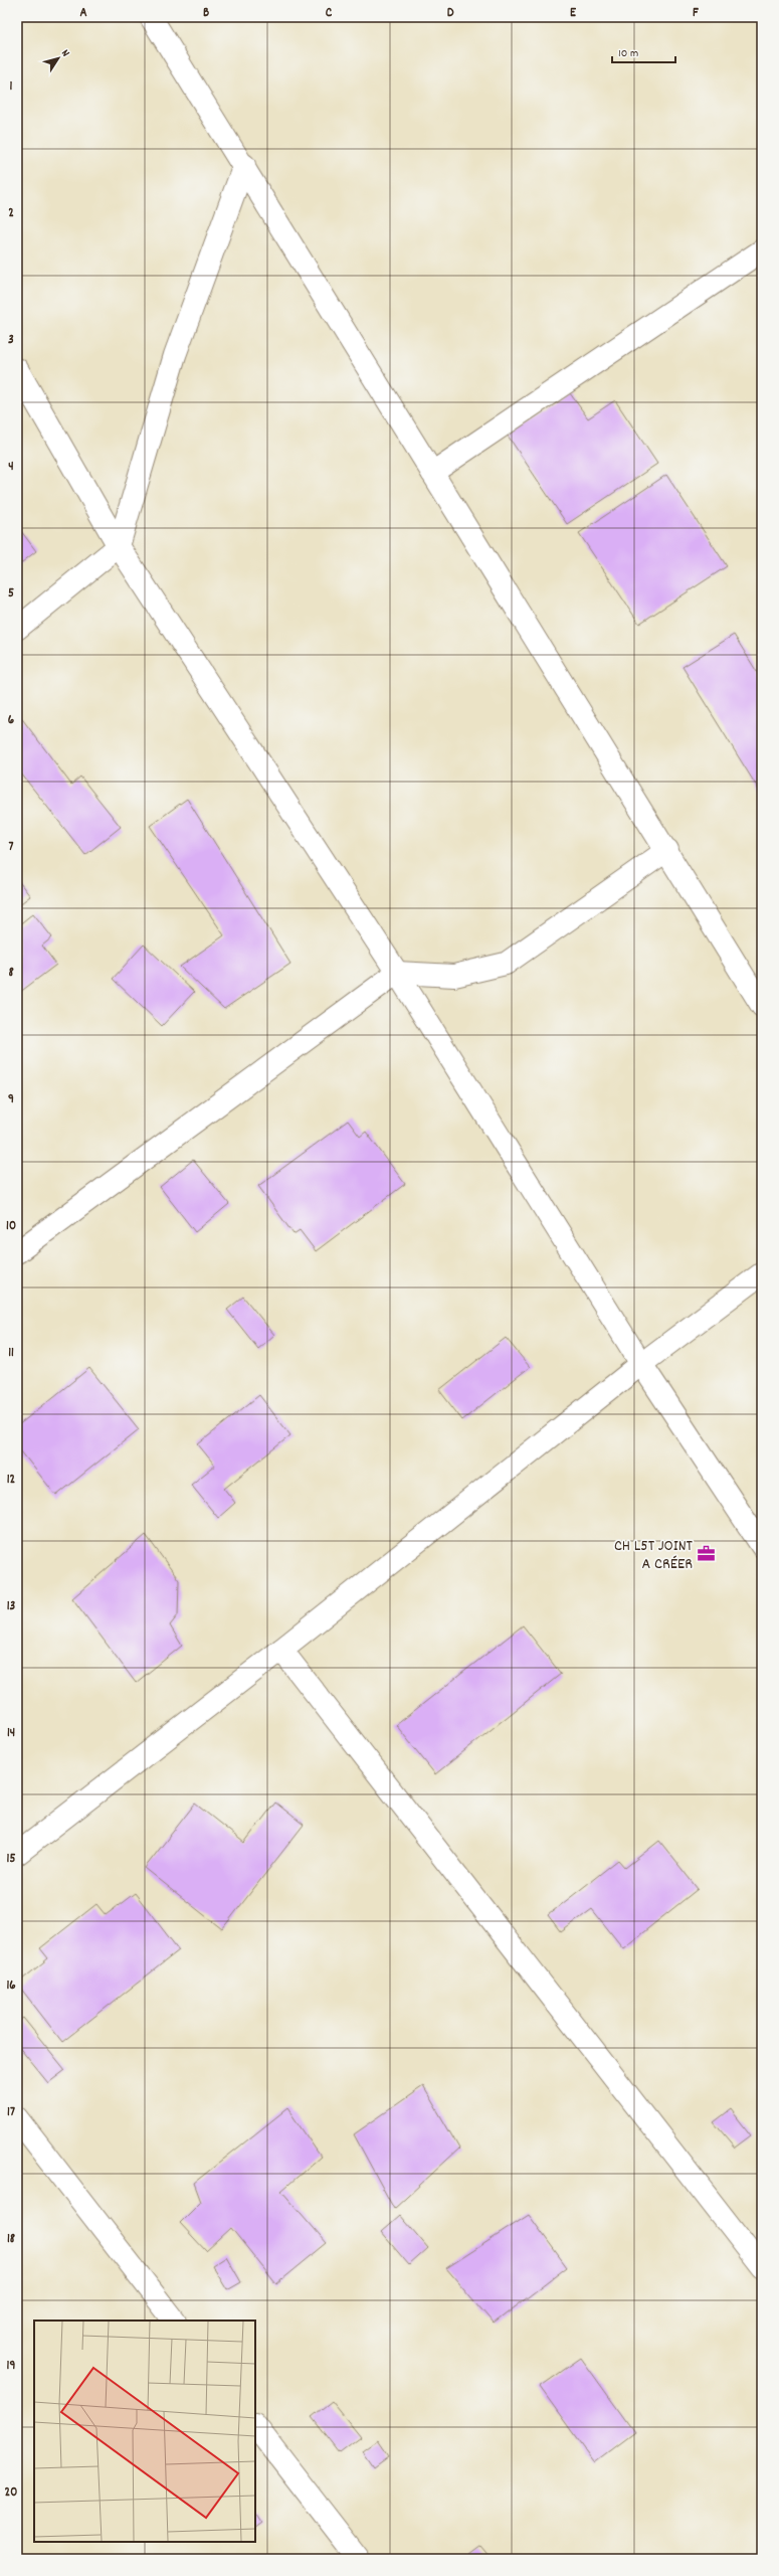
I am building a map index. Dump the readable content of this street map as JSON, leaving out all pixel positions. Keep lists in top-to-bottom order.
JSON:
{
  "places": {
    "office": ["CH L5T JOINT A CRÉER"]
  },
  "scale_bar": "10 m",
  "north": "top right",
  "grid": {
    "columns": [
      "A",
      "B",
      "C",
      "D",
      "E",
      "F"
    ],
    "rows": [
      "1",
      "2",
      "3",
      "4",
      "5",
      "6",
      "7",
      "8",
      "9",
      "10",
      "11",
      "12",
      "13",
      "14",
      "15",
      "16",
      "17",
      "18",
      "19",
      "20"
    ]
  }
}
